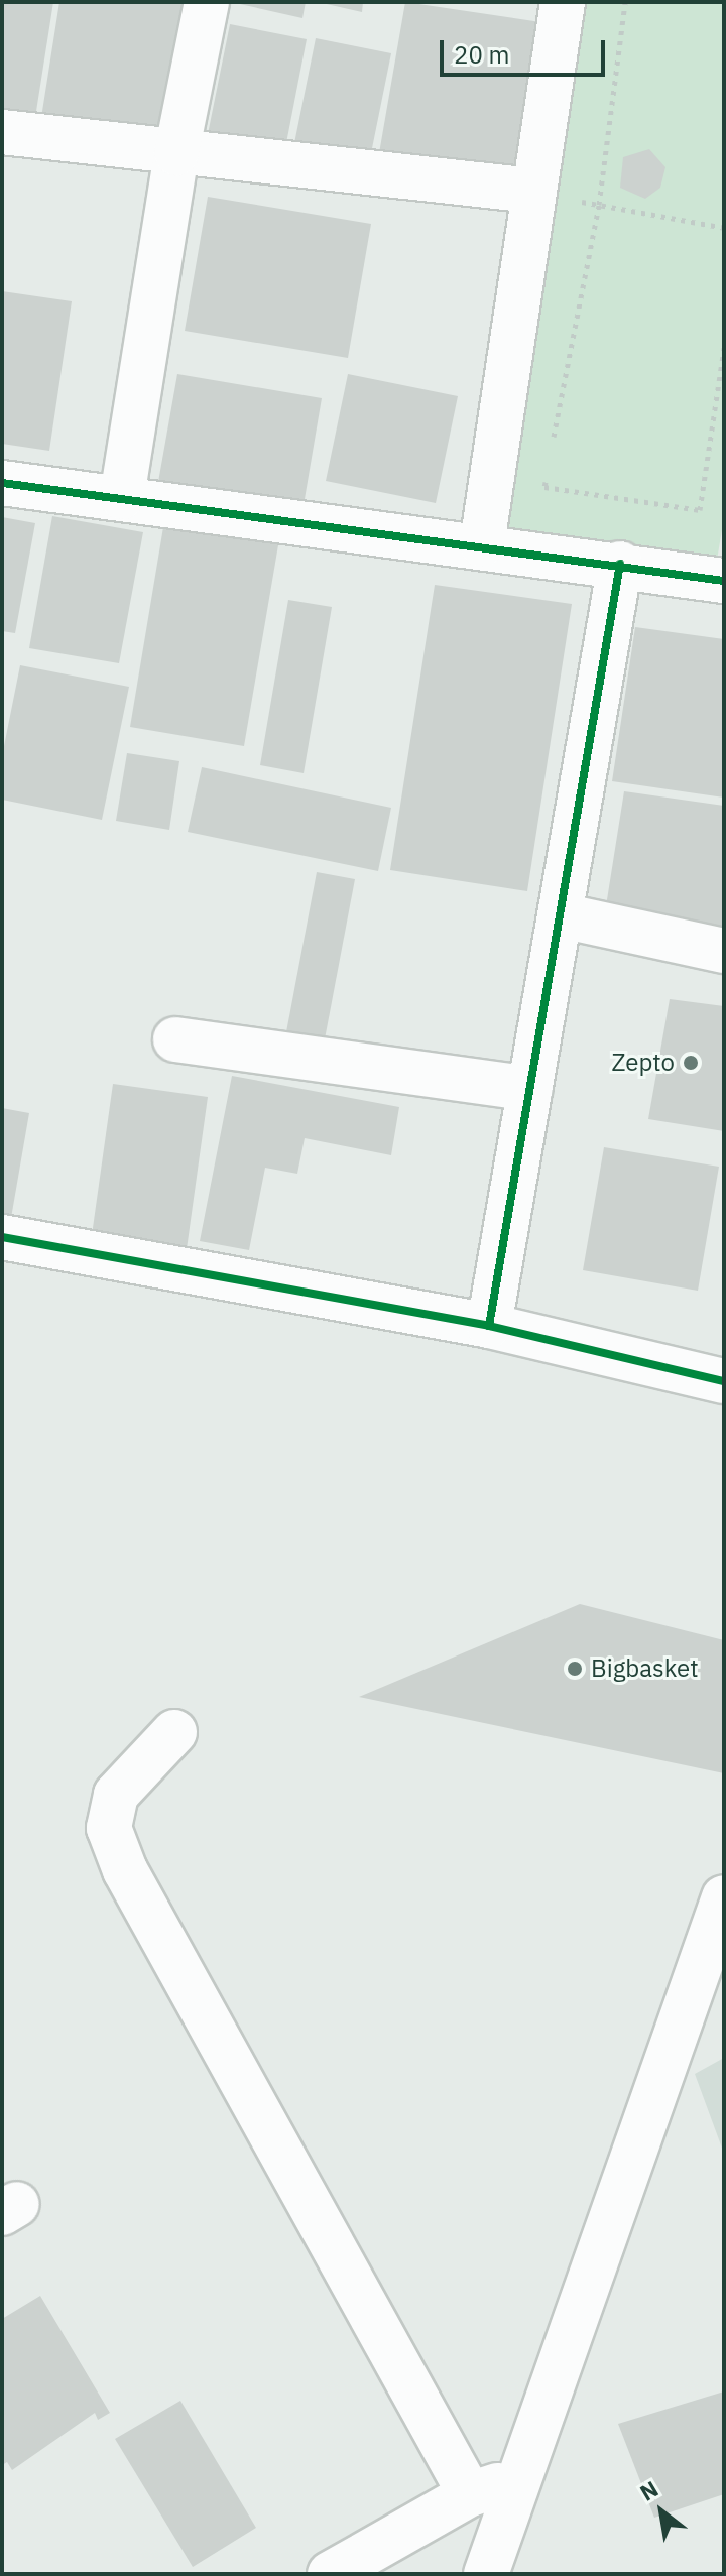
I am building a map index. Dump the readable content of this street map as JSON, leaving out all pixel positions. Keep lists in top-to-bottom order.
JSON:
{
  "places": ["Zepto", "Bigbasket"],
  "scale_bar": "20 m",
  "north": "top left"
}
